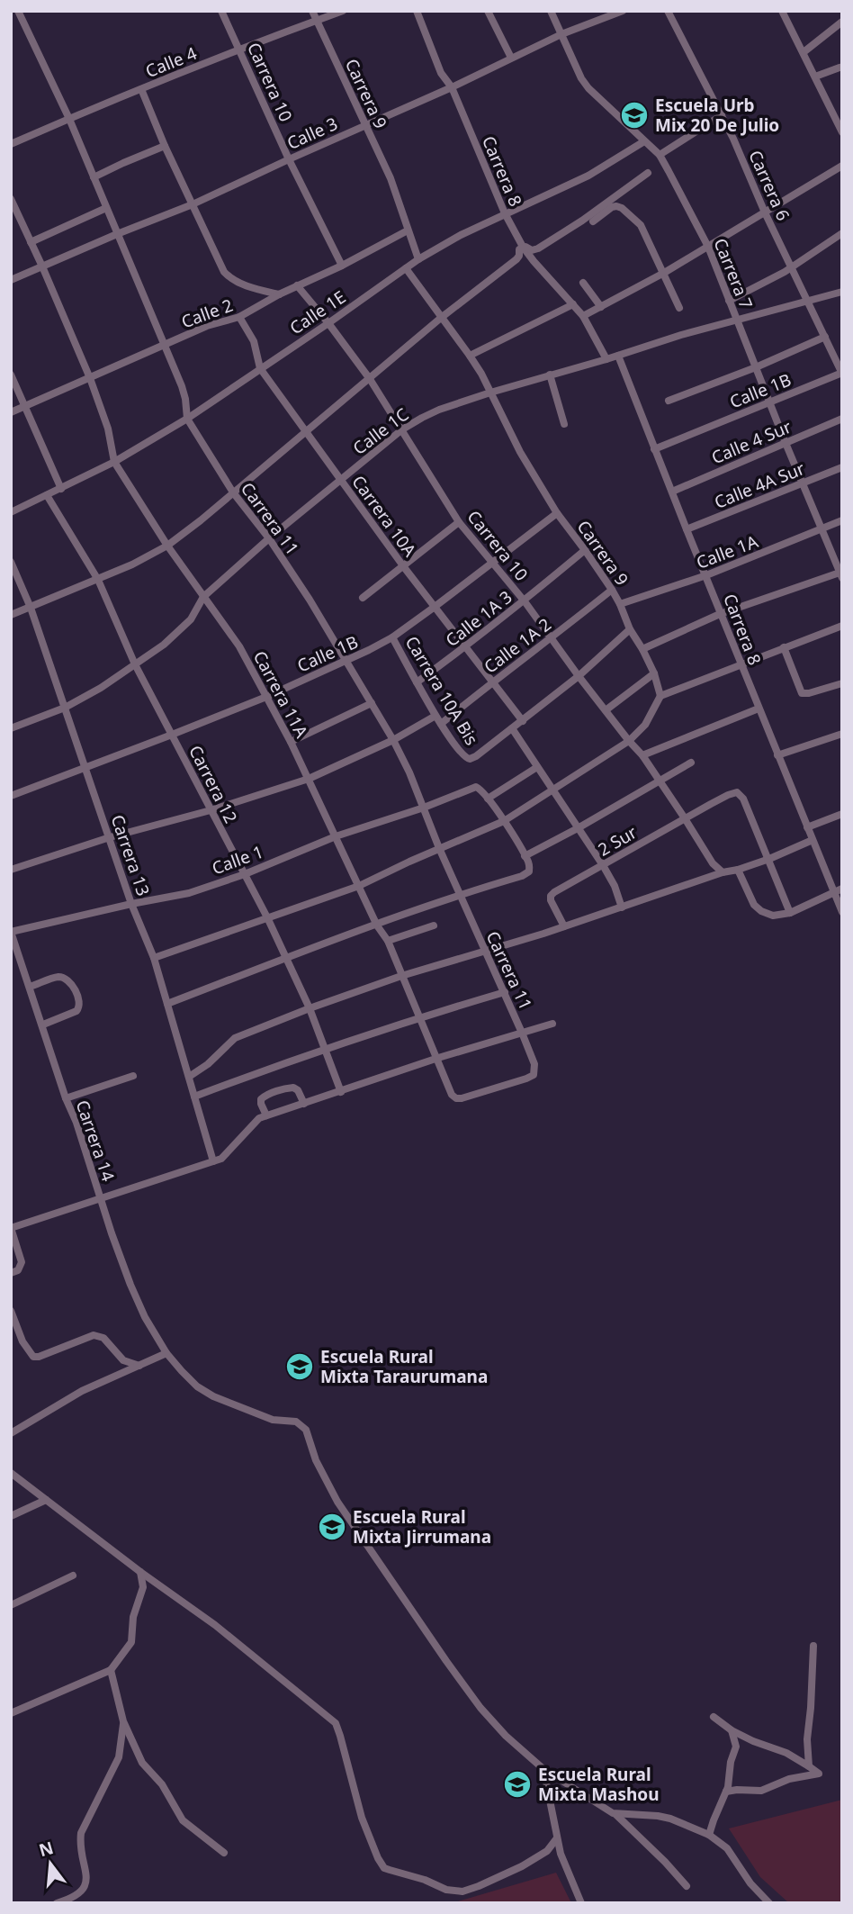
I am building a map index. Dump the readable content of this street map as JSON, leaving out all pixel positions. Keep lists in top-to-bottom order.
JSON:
{
  "streets": {
    "street": [
      "Calle 4",
      "Carrera 10",
      "Carrera 9",
      "Calle 3",
      "Carrera 8",
      "Carrera 6",
      "Carrera 7",
      "Calle 1E",
      "Calle 2",
      "Calle 1B",
      "Calle 1C",
      "Calle 4 Sur",
      "Calle 4A Sur",
      "Carrera 10A",
      "Carrera 11",
      "Calle 1A",
      "Calle 1A 3",
      "Calle 1A 2",
      "Carrera 10A Bis",
      "Carrera 11A",
      "Carrera 12",
      "2 Sur",
      "Carrera 13",
      "Calle 1",
      "Carrera 14"
    ]
  },
  "crossings": [
    ["Calle 4", "Carrera 10"],
    ["Calle 4", "Carrera 9"],
    ["Calle 4", "Carrera 11"],
    ["Carrera 10", "Calle 3"],
    ["Carrera 10", "Calle 1E"],
    ["Carrera 10", "Calle 2"],
    ["Carrera 10", "Calle 1B"],
    ["Carrera 10", "Calle 1C"],
    ["Carrera 10", "Calle 1A 3"],
    ["Carrera 10", "Calle 1A 2"],
    ["Carrera 10", "2 Sur"],
    ["Carrera 9", "Calle 3"],
    ["Carrera 9", "Calle 1E"],
    ["Carrera 9", "Calle 2"],
    ["Carrera 9", "Calle 1B"],
    ["Carrera 9", "Calle 1C"],
    ["Carrera 9", "Calle 1A"],
    ["Carrera 9", "Calle 1A 3"],
    ["Carrera 9", "Calle 1A 2"],
    ["Calle 3", "Carrera 8"],
    ["Calle 3", "Carrera 7"],
    ["Calle 3", "Carrera 11"],
    ["Calle 3", "Carrera 11A"],
    ["Carrera 8", "Calle 1E"],
    ["Carrera 8", "Calle 1B"],
    ["Carrera 8", "Calle 1C"],
    ["Carrera 8", "Calle 4 Sur"],
    ["Carrera 8", "Calle 4A Sur"],
    ["Carrera 8", "Calle 1A"],
    ["Carrera 6", "Calle 1B"],
    ["Carrera 6", "Calle 1C"],
    ["Carrera 7", "Calle 1E"],
    ["Carrera 7", "Calle 1B"],
    ["Carrera 7", "Calle 1C"],
    ["Carrera 7", "Calle 4 Sur"],
    ["Carrera 7", "Calle 4A Sur"],
    ["Carrera 7", "Calle 1A"],
    ["Calle 1E", "Carrera 10A"],
    ["Calle 1E", "Carrera 11"],
    ["Calle 1E", "Carrera 11A"],
    ["Calle 1E", "Carrera 12"],
    ["Calle 2", "Carrera 10A"],
    ["Calle 2", "Carrera 11"],
    ["Calle 2", "Carrera 11A"],
    ["Calle 1B", "Carrera 10A"],
    ["Calle 1B", "Carrera 11"],
    ["Calle 1B", "Carrera 10A Bis"],
    ["Calle 1B", "Carrera 11A"],
    ["Calle 1B", "Carrera 12"],
    ["Calle 1B", "Carrera 13"],
    ["Calle 1C", "Carrera 10A"],
    ["Calle 1C", "Carrera 11"],
    ["Calle 1C", "Carrera 11A"],
    ["Calle 1C", "Carrera 12"],
    ["Calle 1C", "Carrera 13"],
    ["Carrera 10A", "Calle 1A 3"],
    ["Carrera 10A", "Calle 1A 2"],
    ["Carrera 11", "Carrera 11A"],
    ["Carrera 11", "Calle 1"],
    ["Calle 1A 3", "Carrera 10A Bis"],
    ["Calle 1A 2", "Carrera 10A Bis"],
    ["Carrera 11A", "Calle 1"],
    ["Carrera 12", "Calle 1"],
    ["Carrera 13", "Calle 1"],
    ["Calle 1", "Carrera 14"]
  ],
  "places": {
    "school or university": [
      "Escuela Urb Mix 20 De Julio",
      "Escuela Rural Mixta Taraurumana",
      "Escuela Rural Mixta Jirrumana",
      "Escuela Rural Mixta Mashou"
    ]
  },
  "north": "top"
}
